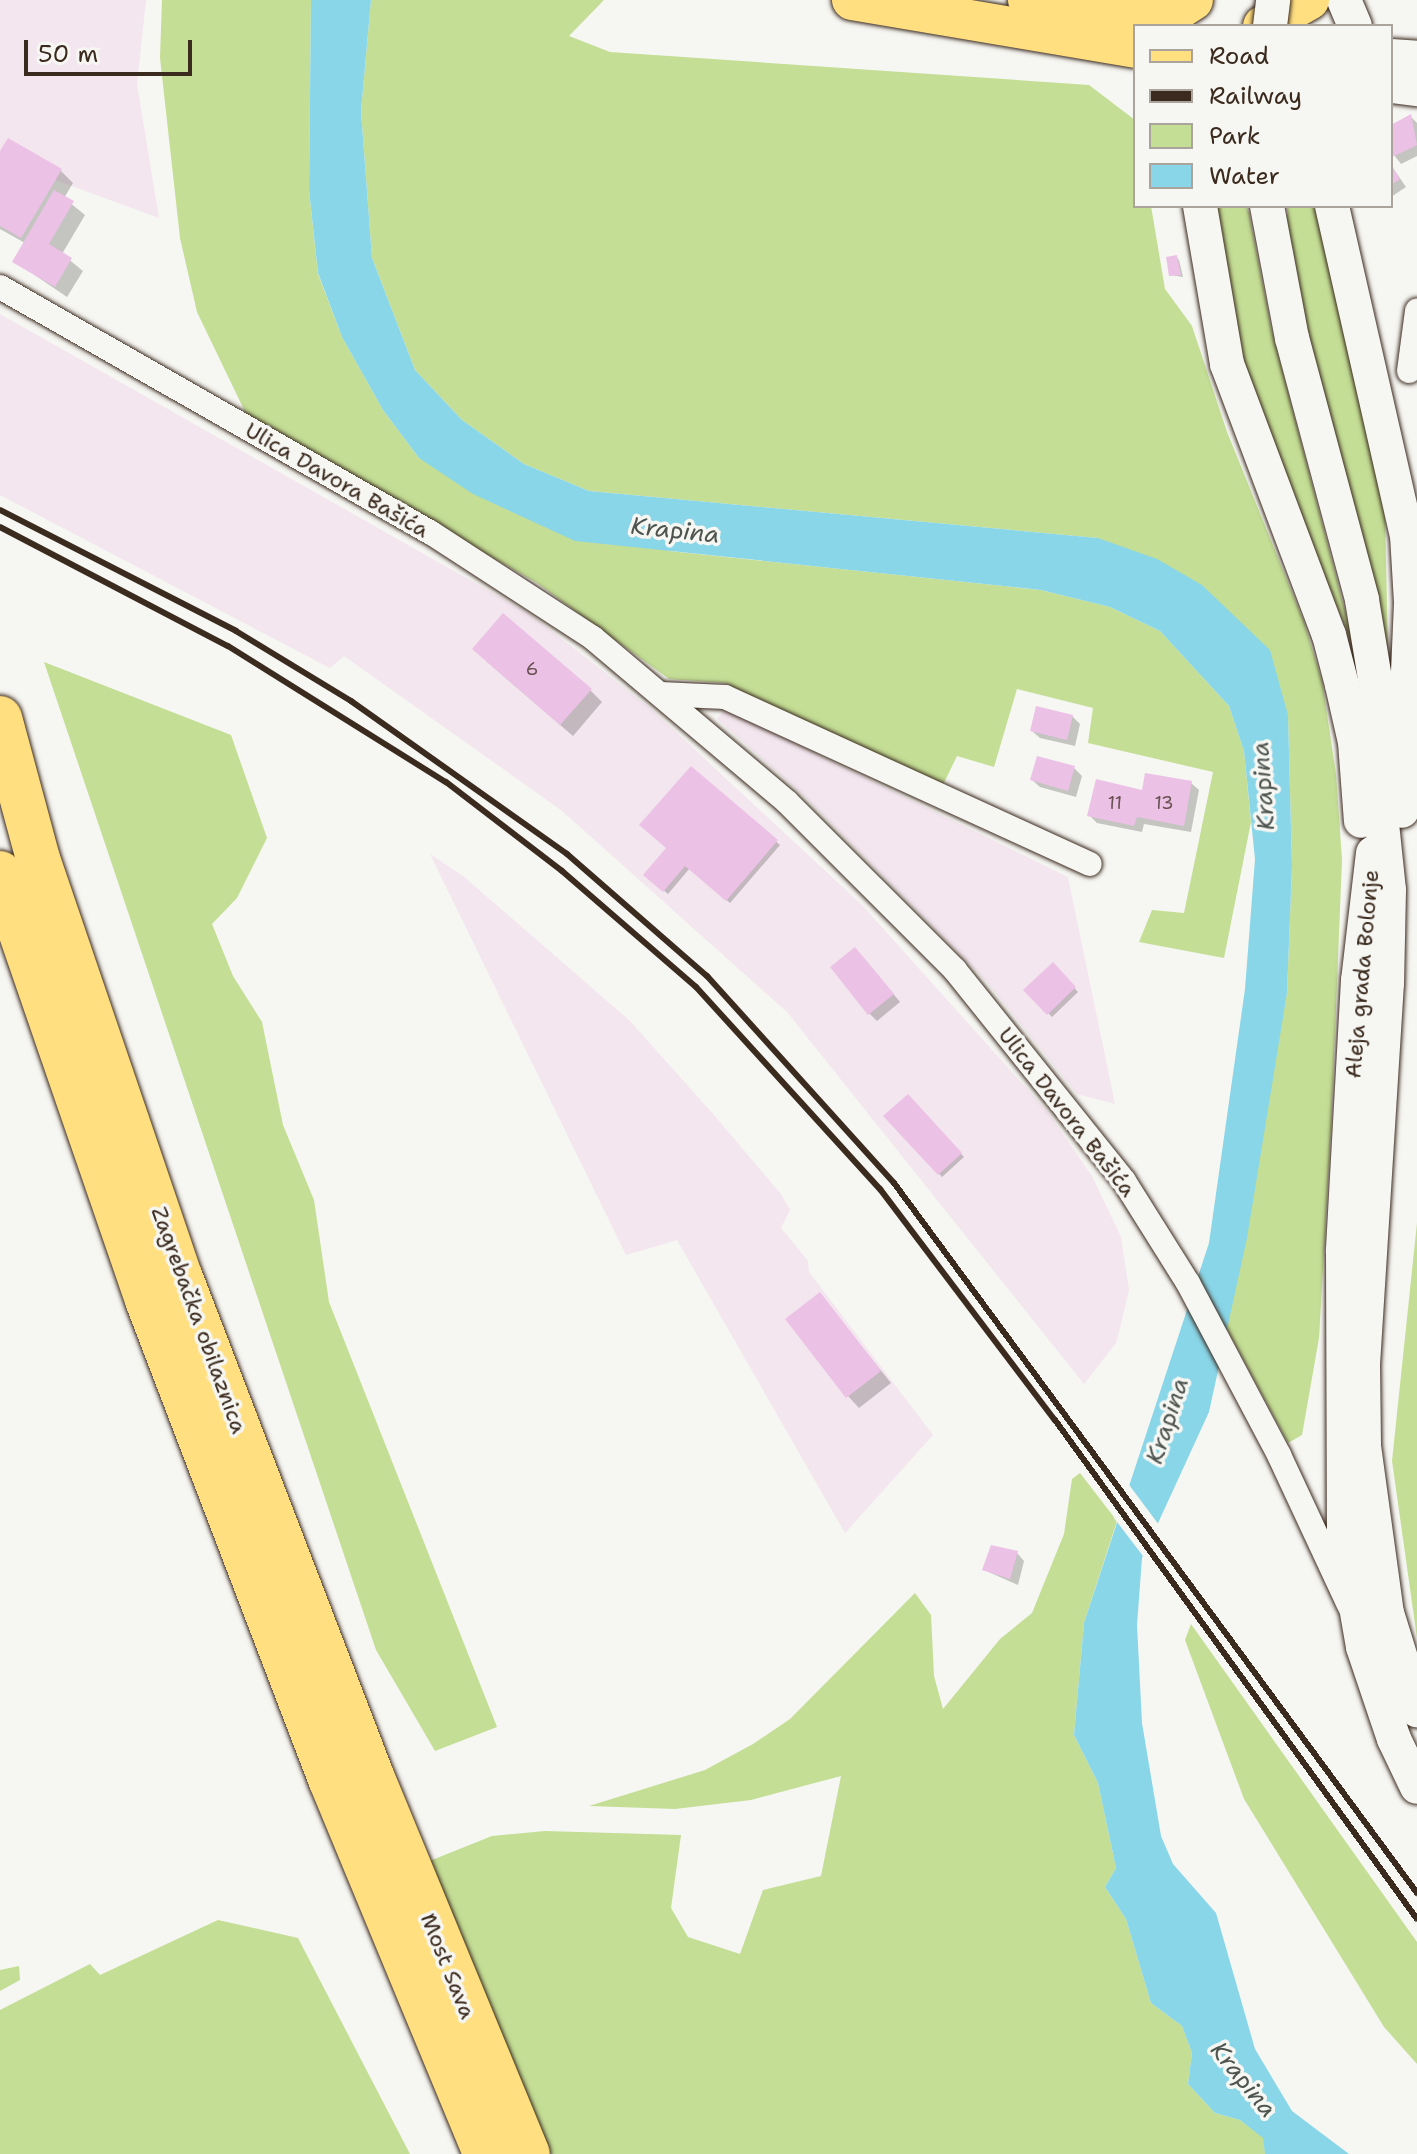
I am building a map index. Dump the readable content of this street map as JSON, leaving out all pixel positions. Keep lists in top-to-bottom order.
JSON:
{
  "streets": {
    "highway": ["Zagrebačka obilaznica", "Most Sava"],
    "main road": ["Aleja grada Bolonje"],
    "street": ["Ulica Davora Bašića"]
  },
  "crossings": [
    ["Ulica Davora Bašića", "Aleja grada Bolonje"],
    ["Zagrebačka obilaznica", "Most Sava"]
  ],
  "water": ["Krapina"],
  "house_numbers": ["6", "11", "13"],
  "legend": [
    "Road",
    "Railway",
    "Park",
    "Water"
  ],
  "scale_bar": "50 m"
}
